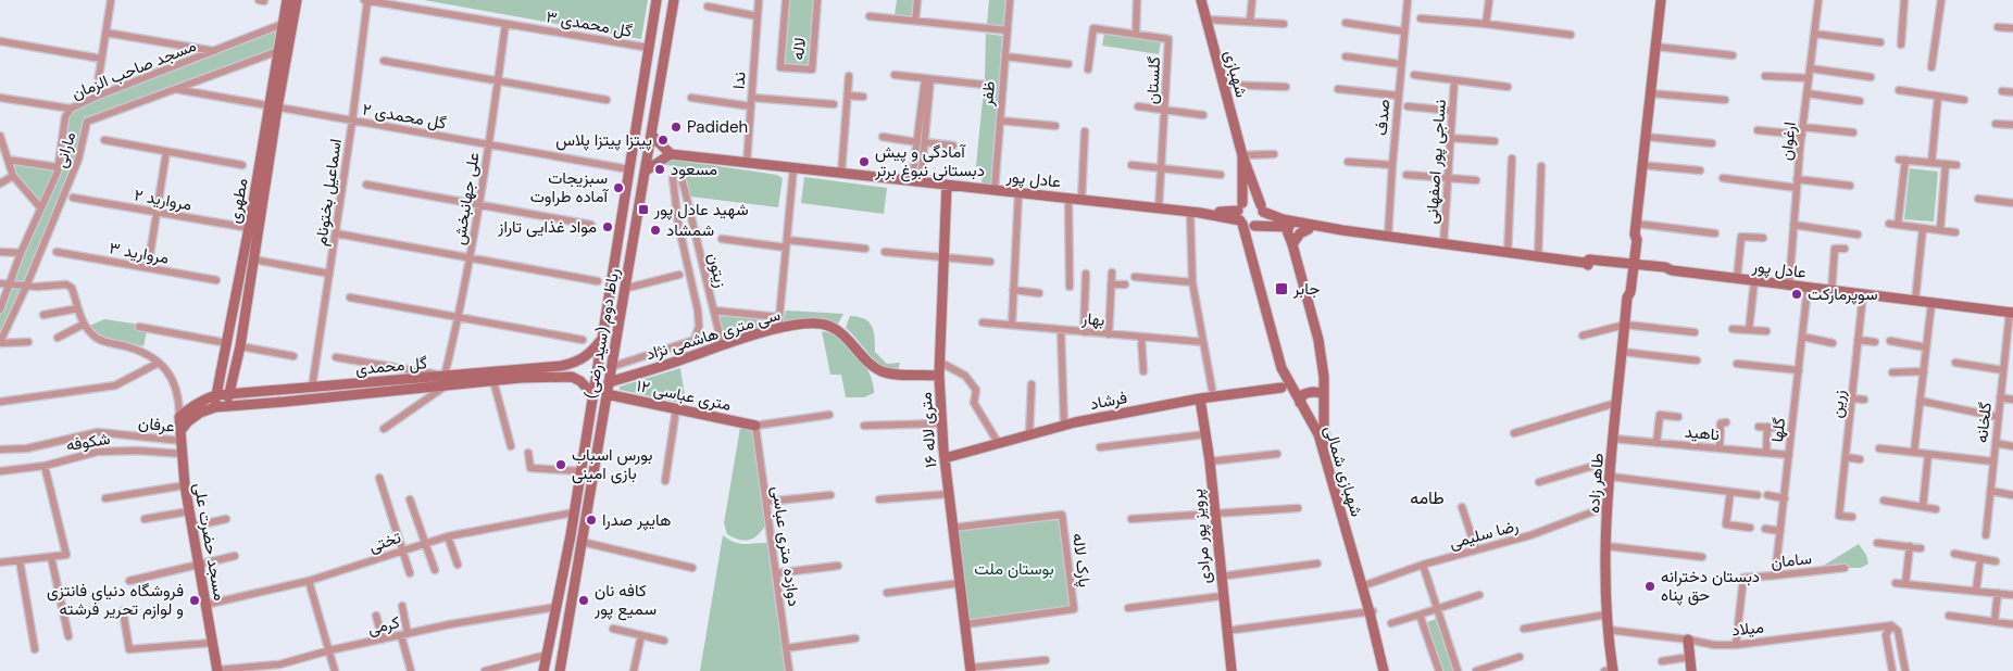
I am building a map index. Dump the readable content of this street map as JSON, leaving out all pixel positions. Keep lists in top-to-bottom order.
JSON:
{
  "streets": {
    "street": [
      "گل محمدی ۳",
      "لاله",
      "مسجد صاحب الزمان",
      "شهبازی",
      "ندا",
      "گلستان",
      "ظفر",
      "گل محمدی ۲",
      "صدف",
      "ارغوان",
      "مارانی",
      "نساجی پور اصفهانی",
      "عادل پور",
      "اسماعیل بختونام",
      "علی جهانبخش",
      "مروارید ۲",
      "مطهری",
      "مروارید ۳",
      "زیتون",
      "بهار",
      "رباط دوم (سید رضی)",
      "سی متری هاشمی نژاد",
      "گل محمدی",
      "۱۲ متری عباسی",
      "فرشاد",
      "زرین",
      "گلخانه",
      "عرفان",
      "۱۶ متری لاله",
      "گلها",
      "ناهید",
      "شکوفه",
      "شهبازی شمالی",
      "طاهر زاده",
      "رضا سلیمی",
      "پرویز پور مرادی",
      "مسجد حضرت علی",
      "تختی",
      "دوازده متری عباسی",
      "پارک لاله",
      "سامان",
      "کرمی",
      "میلاد"
    ]
  },
  "crossings": [
    ["گل محمدی ۳", "اسماعیل بختونام"],
    ["گل محمدی ۳", "علی جهانبخش"],
    ["گل محمدی ۳", "رباط دوم (سید رضی)"],
    ["مسجد صاحب الزمان", "مطهری"],
    ["شهبازی", "عادل پور"],
    ["شهبازی", "شهبازی شمالی"],
    ["ندا", "عادل پور"],
    ["گلستان", "عادل پور"],
    ["ظفر", "عادل پور"],
    ["گل محمدی ۲", "مارانی"],
    ["گل محمدی ۲", "اسماعیل بختونام"],
    ["گل محمدی ۲", "علی جهانبخش"],
    ["گل محمدی ۲", "مطهری"],
    ["گل محمدی ۲", "رباط دوم (سید رضی)"],
    ["صدف", "عادل پور"],
    ["ارغوان", "عادل پور"],
    ["مارانی", "مطهری"],
    ["نساجی پور اصفهانی", "عادل پور"],
    ["عادل پور", "زرین"],
    ["عادل پور", "گلخانه"],
    ["عادل پور", "۱۶ متری لاله"],
    ["عادل پور", "گلها"],
    ["عادل پور", "شهبازی شمالی"],
    ["عادل پور", "طاهر زاده"],
    ["اسماعیل بختونام", "گل محمدی"],
    ["علی جهانبخش", "گل محمدی"],
    ["مروارید ۲", "مطهری"],
    ["مطهری", "گل محمدی"],
    ["زیتون", "رباط دوم (سید رضی)"],
    ["زیتون", "سی متری هاشمی نژاد"],
    ["رباط دوم (سید رضی)", "سی متری هاشمی نژاد"],
    ["رباط دوم (سید رضی)", "گل محمدی"],
    ["رباط دوم (سید رضی)", "۱۲ متری عباسی"],
    ["رباط دوم (سید رضی)", "تختی"],
    ["رباط دوم (سید رضی)", "کرمی"],
    ["سی متری هاشمی نژاد", "۱۶ متری لاله"],
    ["گل محمدی", "عرفان"],
    ["گل محمدی", "مسجد حضرت علی"],
    ["۱۲ متری عباسی", "دوازده متری عباسی"],
    ["فرشاد", "۱۶ متری لاله"],
    ["فرشاد", "پرویز پور مرادی"],
    ["عرفان", "مسجد حضرت علی"],
    ["۱۶ متری لاله", "پارک لاله"],
    ["گلها", "ناهید"],
    ["گلها", "سامان"],
    ["ناهید", "طاهر زاده"],
    ["شکوفه", "مسجد حضرت علی"],
    ["شهبازی شمالی", "رضا سلیمی"],
    ["طاهر زاده", "رضا سلیمی"],
    ["طاهر زاده", "میلاد"],
    ["مسجد حضرت علی", "تختی"],
    ["مسجد حضرت علی", "کرمی"],
    ["سامان", "میلاد"]
  ],
  "districts": ["طامه"],
  "parks": ["بوستان ملت"],
  "places": {
    "other": [
      "Padideh",
      "پیتزا پیتزا پلاس",
      "آمادگی و پیش دبستانی نبوغ برتر",
      "مسعود",
      "سبزیجات آماده طراوت",
      "مواد غذایی تاراز",
      "شمشاد",
      "سوپرمارکت",
      "بورس اسباب بازی امینی",
      "هایپر صدرا",
      "دبستان دخترانه حق پناه",
      "فروشگاه دنیای فانتزی و لوازم تحریر فرشته",
      "کافه نان سمیع پور"
    ],
    "transit": ["شهید عادل پور", "جابر"]
  }
}
